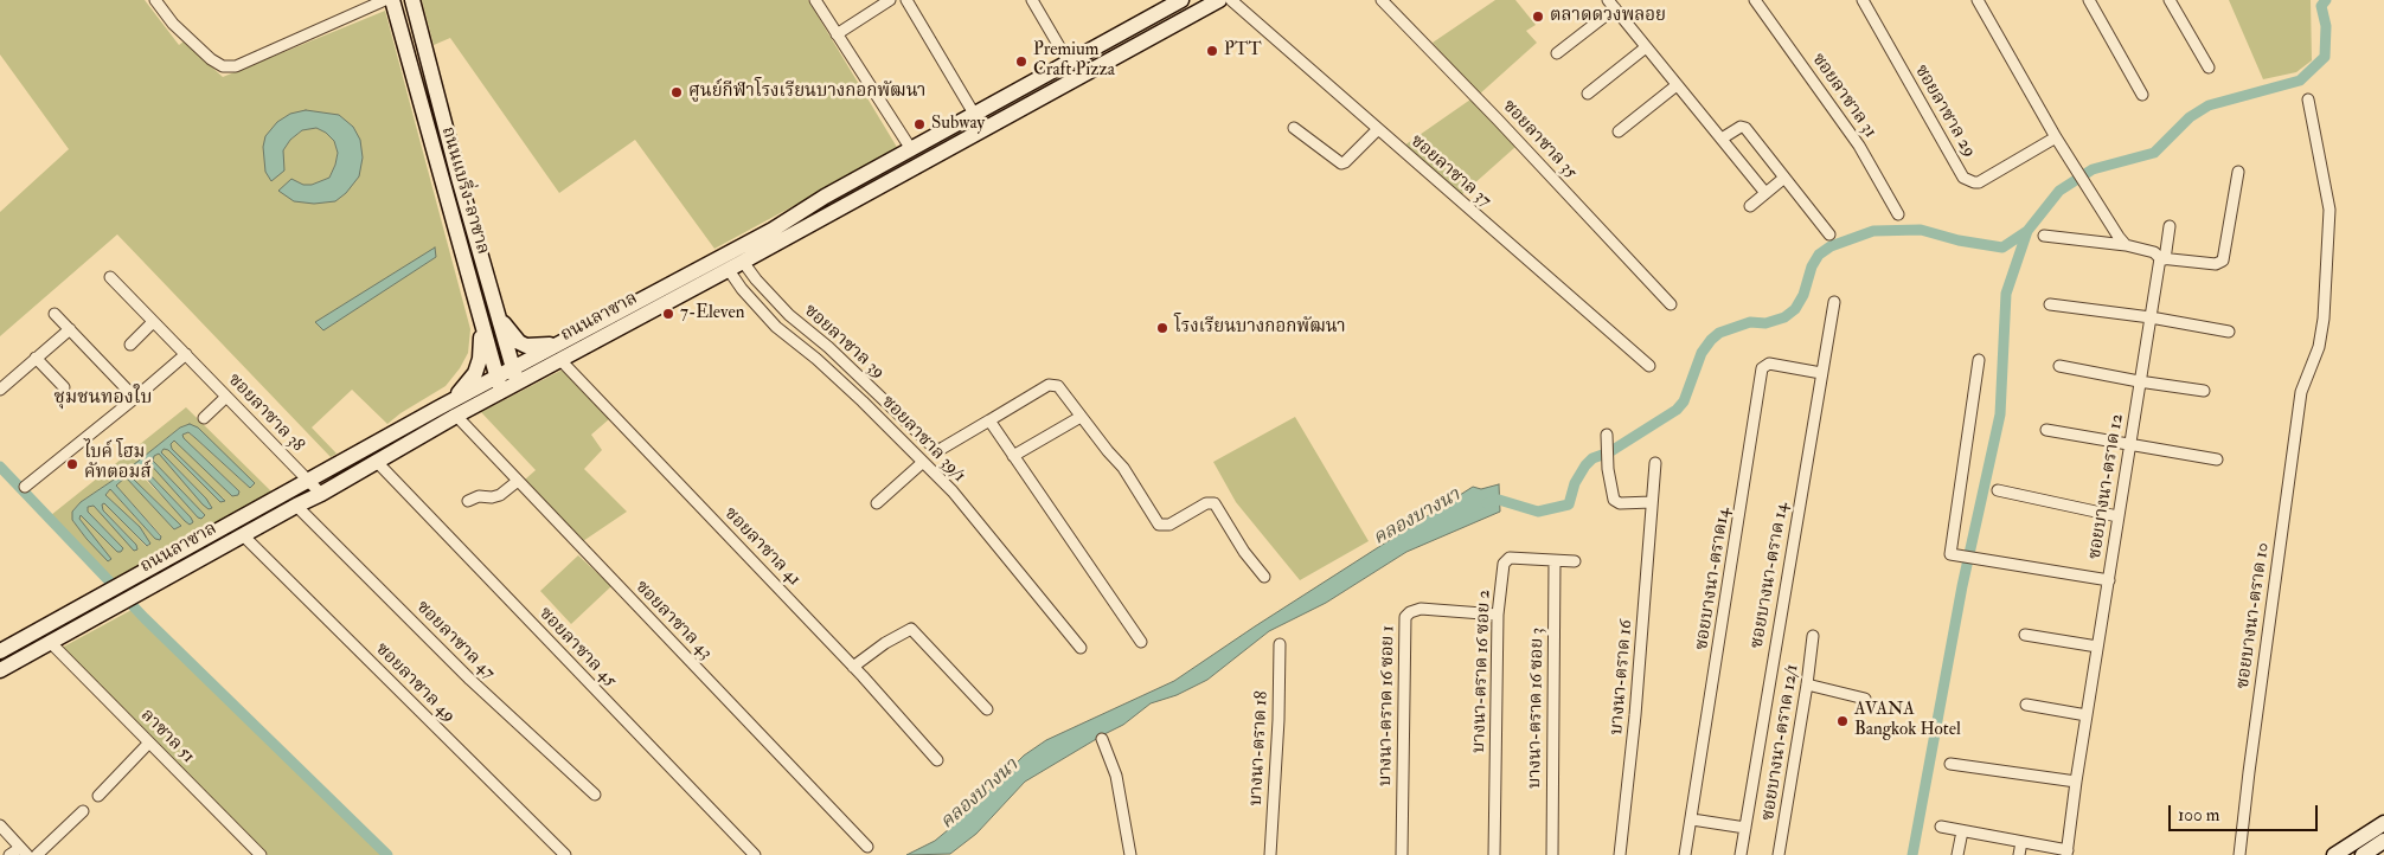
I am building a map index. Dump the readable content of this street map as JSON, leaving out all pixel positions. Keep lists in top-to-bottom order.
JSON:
{
  "streets": {
    "street": [
      "ซอยลาซาล 31",
      "ซอยลาซาล 29",
      "ซอยลาซาล 35",
      "ซอยลาซาล 37",
      "ถนนแบริ่ง-ลาซาล",
      "ถนนลาซาล",
      "ซอยลาซาล 39",
      "ซอยลาซาล 38",
      "ซอยลาซาล 39/1",
      "ซอยบางนา-ตราด 12",
      "ซอยลาซาล 41",
      "ซอยบางนา-ตราด 14",
      "ซอยบางนา-ตราด14",
      "ซอยบางนา-ตราด 10",
      "ซอยลาซาล 43",
      "ซอยลาซาล 47",
      "ซอยลาซาล 45",
      "บางนา-ตราด 16 ซอย 2",
      "บางนา-ตราด 16",
      "ซอยลาซาล 49",
      "บางนา-ตราด 16 ซอย 1",
      "บางนา-ตราด 16 ซอย 3",
      "ลาซาล 51",
      "ซอยบางนา-ตราด 12/1",
      "บางนา-ตราด 18"
    ]
  },
  "crossings": [
    ["ถนนแบริ่ง-ลาซาล", "ถนนลาซาล"],
    ["ถนนลาซาล", "ซอยลาซาล 39"],
    ["ถนนลาซาล", "ซอยลาซาล 38"],
    ["ถนนลาซาล", "ซอยลาซาล 39/1"],
    ["ถนนลาซาล", "ซอยลาซาล 41"],
    ["ถนนลาซาล", "ซอยลาซาล 43"],
    ["ถนนลาซาล", "ซอยลาซาล 47"],
    ["ถนนลาซาล", "ซอยลาซาล 45"],
    ["ถนนลาซาล", "ซอยลาซาล 49"],
    ["ถนนลาซาล", "ลาซาล 51"],
    ["ซอยบางนา-ตราด 14", "ซอยบางนา-ตราด14"],
    ["บางนา-ตราด 16 ซอย 2", "บางนา-ตราด 16 ซอย 1"],
    ["บางนา-ตราด 16 ซอย 2", "บางนา-ตราด 16 ซอย 3"]
  ],
  "districts": ["ชุมชนทองใบ"],
  "water": ["คลองบางนา"],
  "places": [
    "ตลาดดวงพลอย",
    "PTT",
    "Premium Craft Pizza",
    "ศูนย์กีฬาโรงเรียนบางกอกพัฒนา",
    "Subway",
    "7-Eleven",
    "โรงเรียนบางกอกพัฒนา",
    "ไบค์ โฮม คัทตอมส์",
    "AVANA Bangkok Hotel"
  ],
  "scale_bar": "100 m"
}
